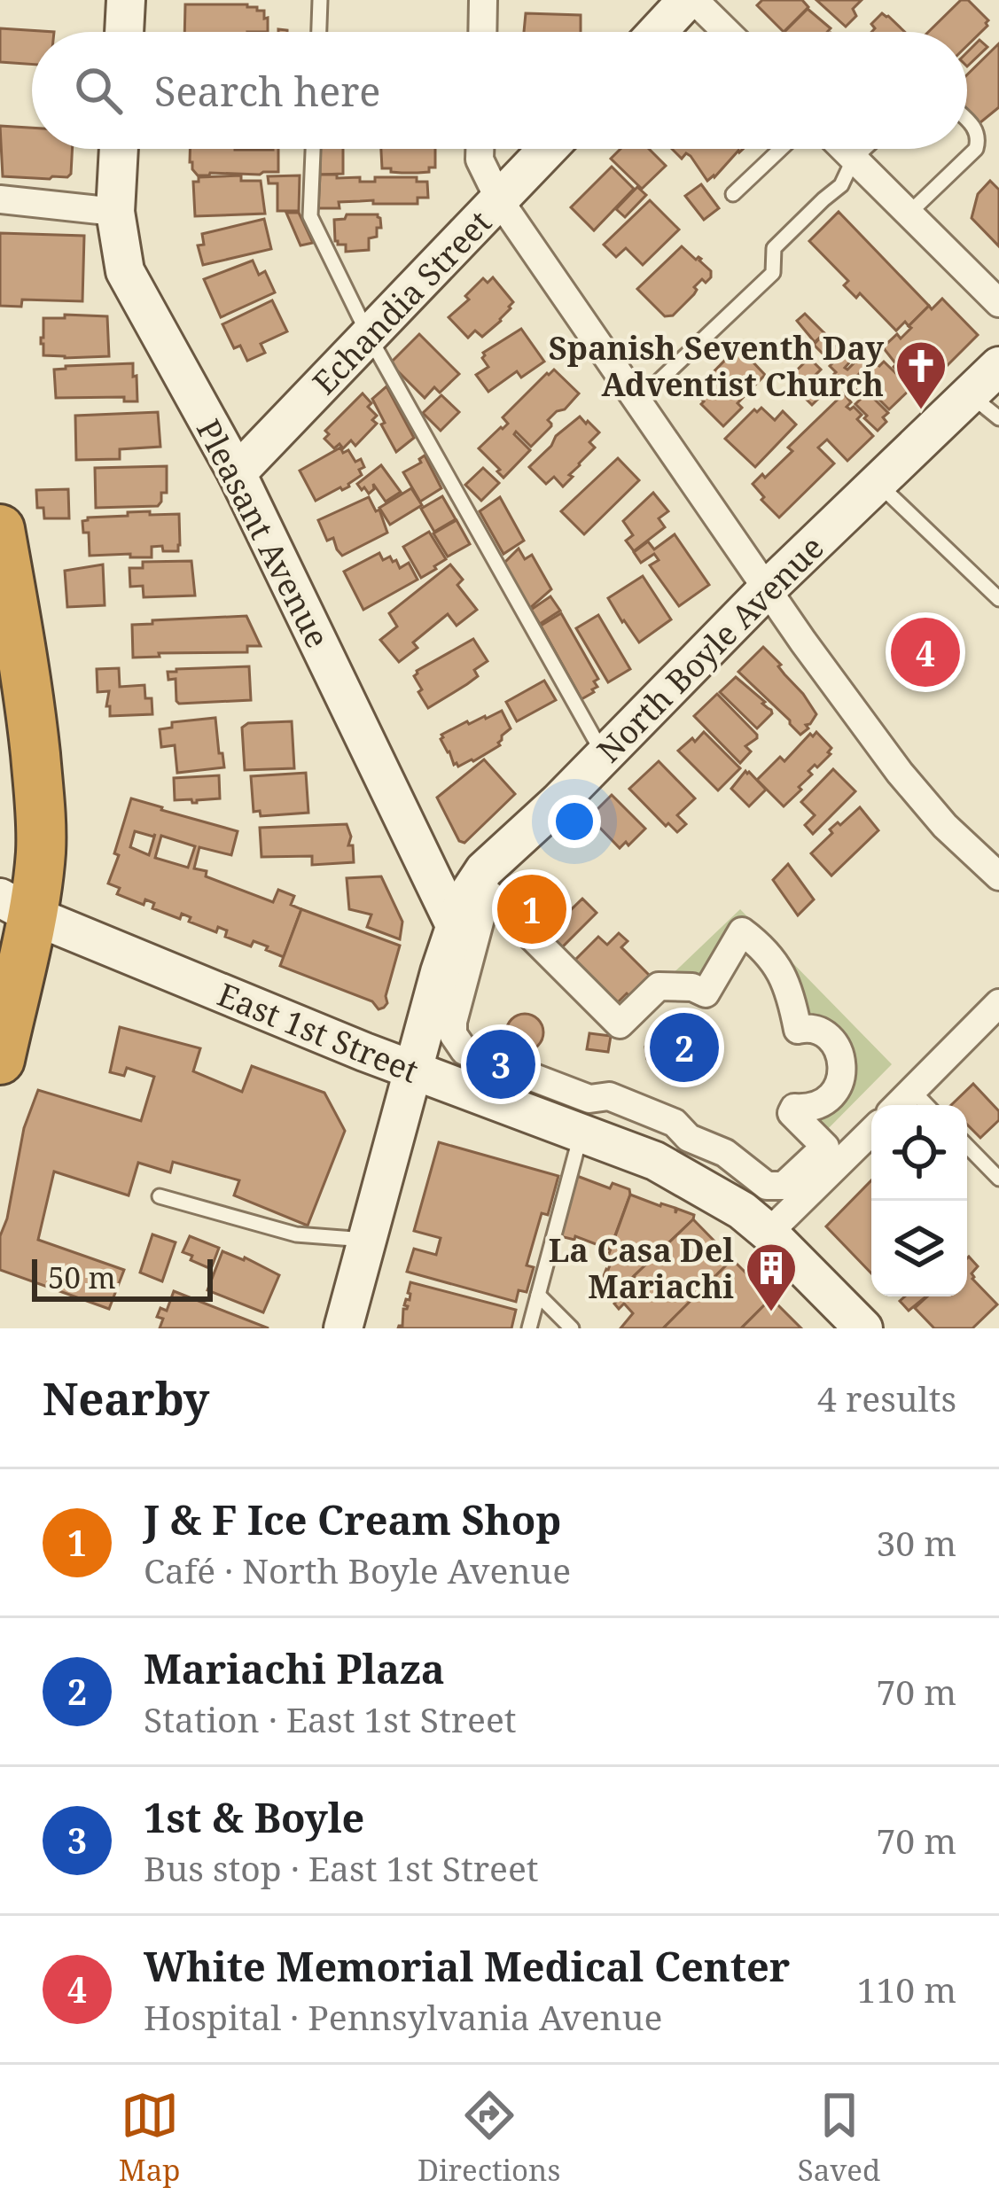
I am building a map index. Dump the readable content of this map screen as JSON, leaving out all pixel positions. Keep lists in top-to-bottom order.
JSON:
{
  "streets": {
    "main road": [
      "Echandia Street",
      "Pleasant Avenue",
      "North Boyle Avenue",
      "East 1st Street"
    ]
  },
  "crossings": [
    ["Echandia Street", "Pleasant Avenue"],
    ["Pleasant Avenue", "North Boyle Avenue"],
    ["North Boyle Avenue", "East 1st Street"]
  ],
  "places": {
    "church": ["Spanish Seventh Day Adventist Church"],
    "building": ["La Casa Del Mariachi"]
  },
  "scale_bar": "50 m",
  "page": {
    "search": "Search here",
    "pins": [
      "4",
      "1",
      "2",
      "3"
    ],
    "scale": "50 m",
    "heading": ["Nearby", "4 results"],
    "list": [
      {
        "mark": "1",
        "name": "J & F Ice Cream Shop",
        "note": "Café · North Boyle Avenue",
        "value": "30 m"
      },
      {
        "mark": "2",
        "name": "Mariachi Plaza",
        "note": "Station · East 1st Street",
        "value": "70 m"
      },
      {
        "mark": "3",
        "name": "1st & Boyle",
        "note": "Bus stop · East 1st Street",
        "value": "70 m"
      },
      {
        "mark": "4",
        "name": "White Memorial Medical Center",
        "note": "Hospital · Pennsylvania Avenue",
        "value": "110 m"
      }
    ],
    "nav": ["Map", "Directions", "Saved"]
  }
}
